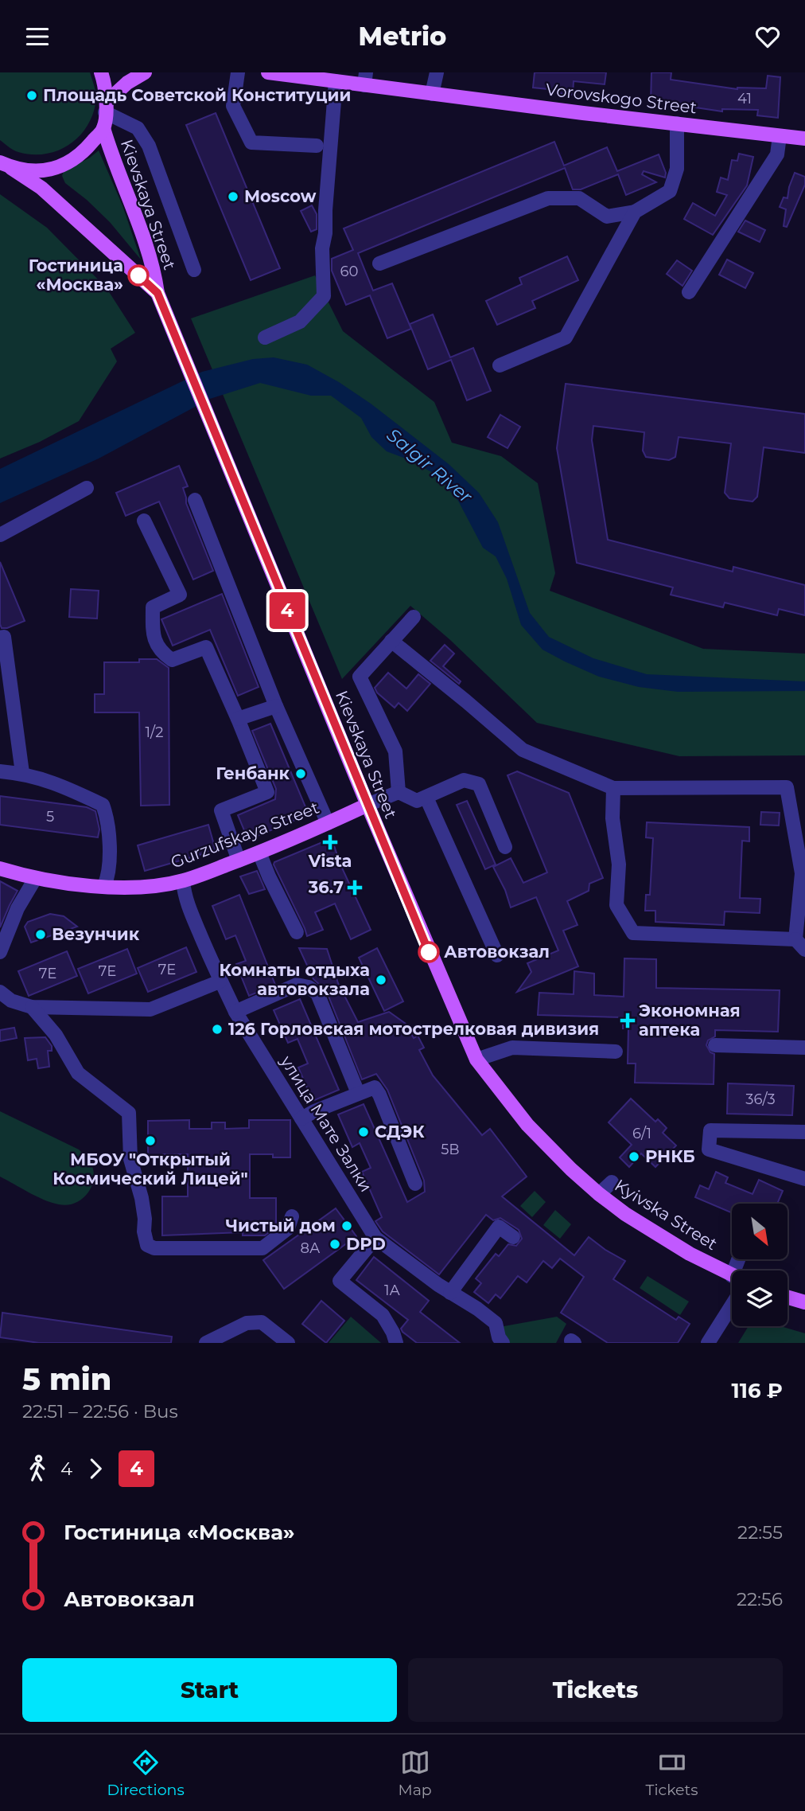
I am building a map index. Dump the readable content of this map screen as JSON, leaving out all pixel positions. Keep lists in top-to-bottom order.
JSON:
{
  "streets": {
    "main road": [
      "Vorovskogo Street",
      "Kievskaya Street",
      "Gurzufskaya Street",
      "Kyivska Street"
    ],
    "street": ["улица Мате Залки"]
  },
  "crossings": [
    ["Kievskaya Street", "Gurzufskaya Street"],
    ["Kievskaya Street", "Kyivska Street"],
    ["Gurzufskaya Street", "улица Мате Залки"]
  ],
  "water": ["Salgir River"],
  "places": {
    "other": [
      "Площадь Советской Конституции",
      "Moscow",
      "Гостиница «Москва»",
      "Генбанк",
      "Везунчик",
      "Автовокзал",
      "Комнаты отдыха автовокзала",
      "126 Горловская мотострелковая дивизия",
      "СДЭК",
      "МБОУ \"Открытый Космический Лицей\"",
      "РНКБ",
      "Чистый дом",
      "DPD"
    ],
    "health": ["Vista", "36.7", "Экономная аптека"]
  },
  "lines": ["bus line 4"],
  "house_numbers": [
    "41",
    "60",
    "1/2",
    "5",
    "7Е",
    "7Е",
    "7Е",
    "36/3",
    "6/1",
    "5В",
    "8А",
    "1А"
  ],
  "north": "bottom right",
  "page": {
    "header": "Metrio",
    "on_map": "4",
    "heading": ["5 min", "22:51 – 22:56 · Bus", "116 ₽"],
    "legs": ["4", "4"],
    "list": [
      {
        "name": "Гостиница «Москва»",
        "value": "22:55"
      },
      {
        "name": "Автовокзал",
        "value": "22:56"
      }
    ],
    "buttons": ["Start", "Tickets"],
    "tabs": ["Directions", "Map", "Tickets"]
  }
}
